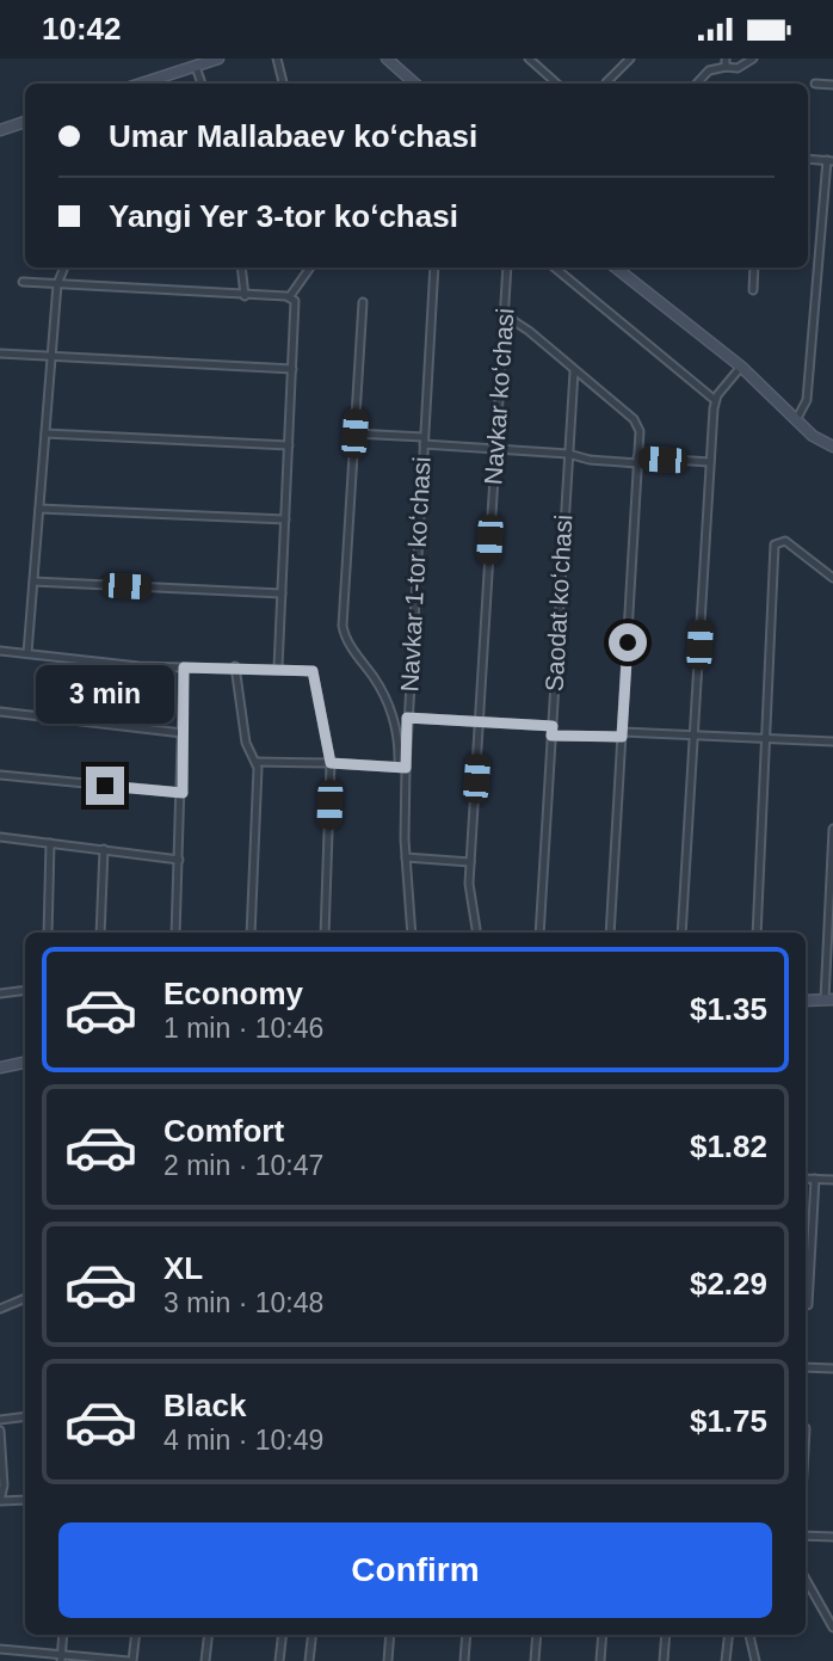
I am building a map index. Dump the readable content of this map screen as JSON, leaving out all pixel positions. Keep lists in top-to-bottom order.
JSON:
{
  "streets": {
    "street": ["Navkar koʻchasi", "Navkar 1-tor koʻchasi", "Saodat koʻchasi"]
  },
  "page": {
    "status": "10:42",
    "banner": ["Umar Mallabaev koʻchasi", "Yangi Yer 3-tor koʻchasi"],
    "bubble": "3 min",
    "list": [
      {
        "name": "Economy",
        "note": "1 min · 10:46",
        "value": "$1.35"
      },
      {
        "name": "Comfort",
        "note": "2 min · 10:47",
        "value": "$1.82"
      },
      {
        "name": "XL",
        "note": "3 min · 10:48",
        "value": "$2.29"
      },
      {
        "name": "Black",
        "note": "4 min · 10:49",
        "value": "$1.75"
      }
    ],
    "buttons": "Confirm"
  }
}
